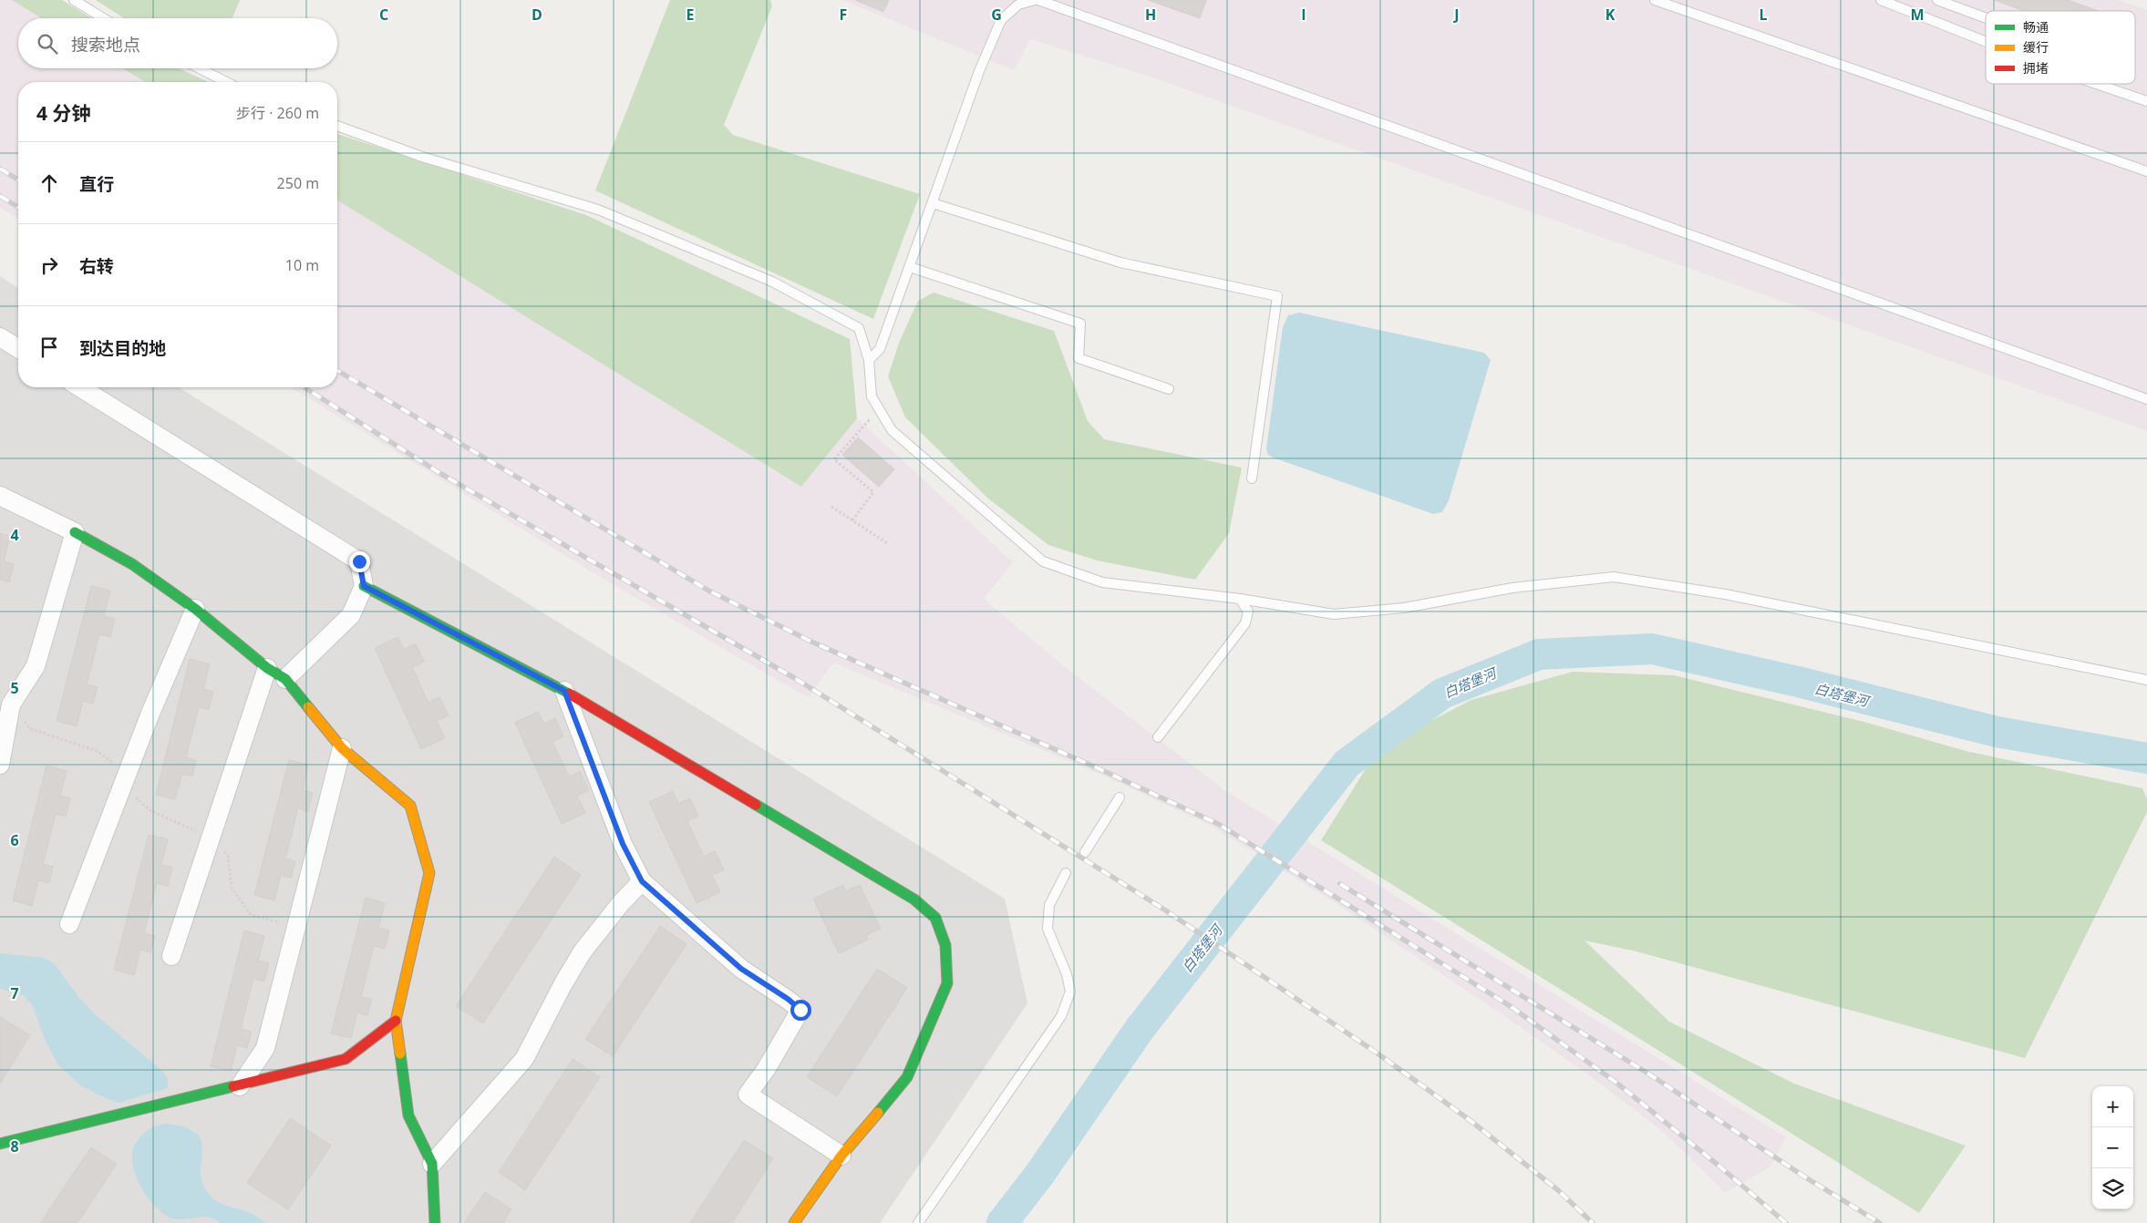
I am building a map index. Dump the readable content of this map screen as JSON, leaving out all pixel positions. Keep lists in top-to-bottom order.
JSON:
{
  "water": ["白塔堡河"],
  "legend": ["畅通", "缓行", "拥堵"],
  "page": {
    "search": "搜索地点",
    "heading": ["4 分钟", "步行 · 260 m"],
    "list": [
      ["直行", "250 m"],
      ["右转", "10 m"],
      "到达目的地"
    ],
    "map_buttons": ["+", "−"]
  },
  "grid": {
    "columns": [
      "C",
      "D",
      "E",
      "F",
      "G",
      "H",
      "I",
      "J",
      "K",
      "L",
      "M"
    ],
    "rows": [
      "4",
      "5",
      "6",
      "7",
      "8"
    ]
  }
}
